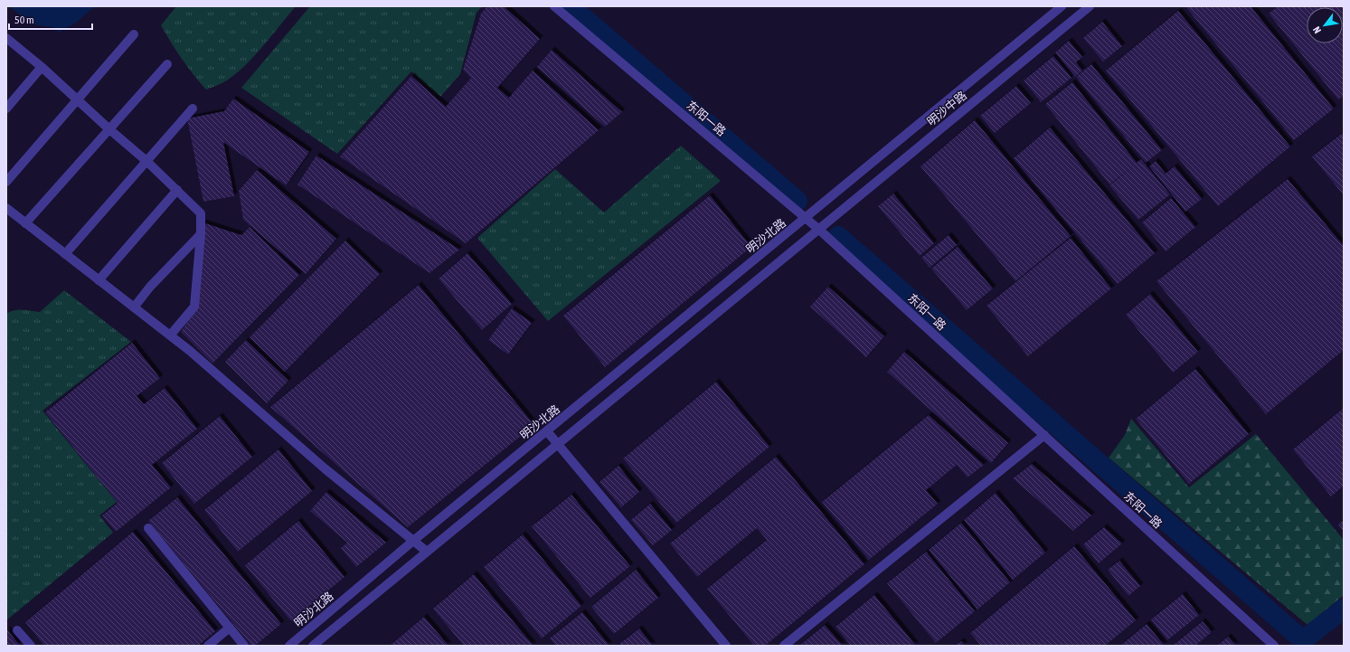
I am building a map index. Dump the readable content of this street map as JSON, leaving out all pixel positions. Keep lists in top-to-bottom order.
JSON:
{
  "streets": {
    "street": ["明沙中路", "东阳一路", "明沙北路"]
  },
  "crossings": [
    ["明沙中路", "东阳一路"],
    ["明沙中路", "明沙北路"],
    ["东阳一路", "明沙北路"]
  ],
  "scale_bar": "50 m",
  "north": "bottom left"
}
